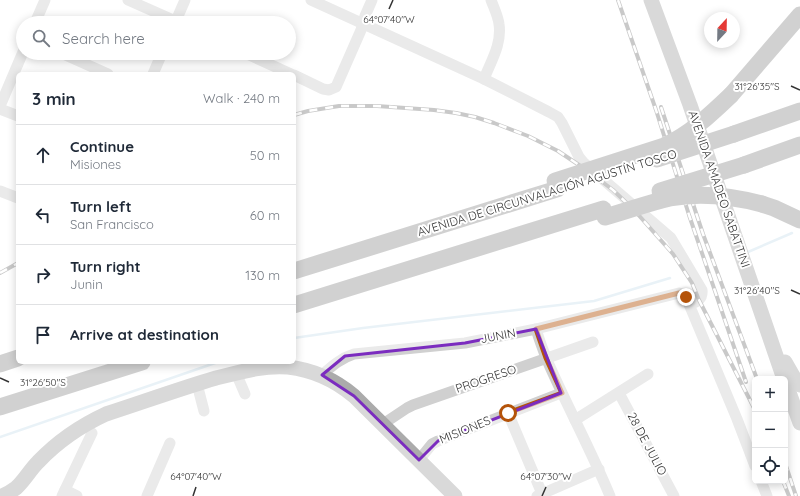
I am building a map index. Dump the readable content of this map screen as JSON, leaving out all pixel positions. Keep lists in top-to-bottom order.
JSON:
{
  "streets": {
    "highway": ["AVENIDA DE CIRCUNVALACIÓN AGUSTÍN TOSCO"],
    "main road": ["AVENIDA AMADEO SABATTINI"],
    "street": [
      "JUNIN",
      "PROGRESO",
      "MISIONES",
      "28 DE JULIO"
    ]
  },
  "north": "top",
  "page": {
    "search": "Search here",
    "heading": ["3 min", "Walk · 240 m"],
    "list": [
      ["Continue", "Misiones", "50 m"],
      ["Turn left", "San Francisco", "60 m"],
      ["Turn right", "Junin", "130 m"],
      "Arrive at destination"
    ],
    "map_buttons": ["+", "−"]
  },
  "coordinates": [
    "64°07'40\"W",
    "31°26'35\"S",
    "31°26'40\"S",
    "31°26'50\"S",
    "64°07'30\"W"
  ]
}
